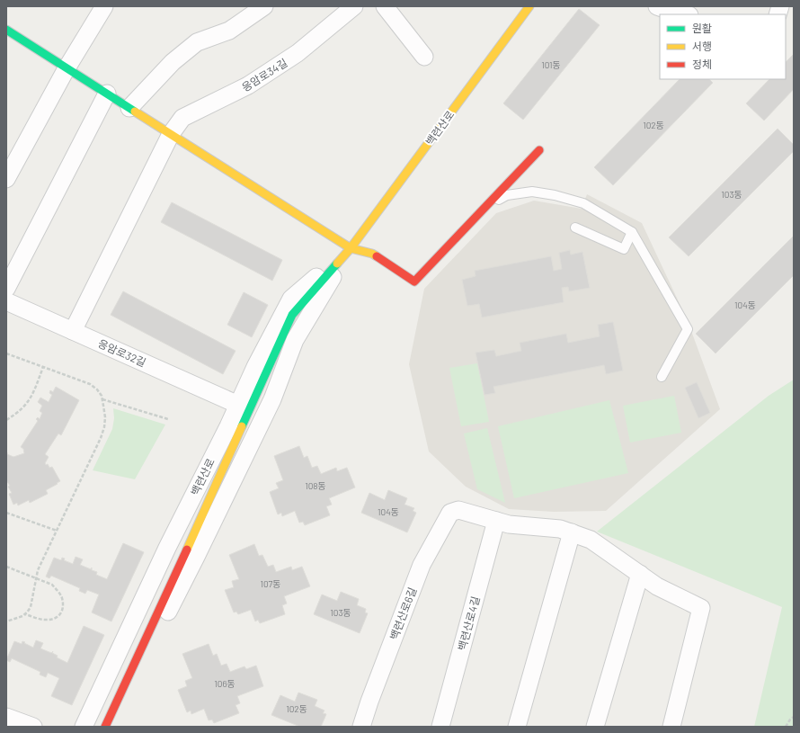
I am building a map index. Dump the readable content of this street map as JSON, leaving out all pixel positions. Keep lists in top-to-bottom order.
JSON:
{
  "streets": {
    "main road": ["백련산로"],
    "street": [
      "응암로34길",
      "응암로32길",
      "백련산로6길",
      "백련산로4길"
    ]
  },
  "crossings": [
    ["응암로34길", "응암로32길"],
    ["백련산로", "응암로32길"],
    ["백련산로6길", "백련산로4길"]
  ],
  "house_numbers": [
    "101동",
    "102동",
    "103동",
    "104동",
    "108동",
    "104동",
    "107동",
    "103동",
    "106동",
    "102동"
  ],
  "legend": ["원활", "서행", "정체"]
}
